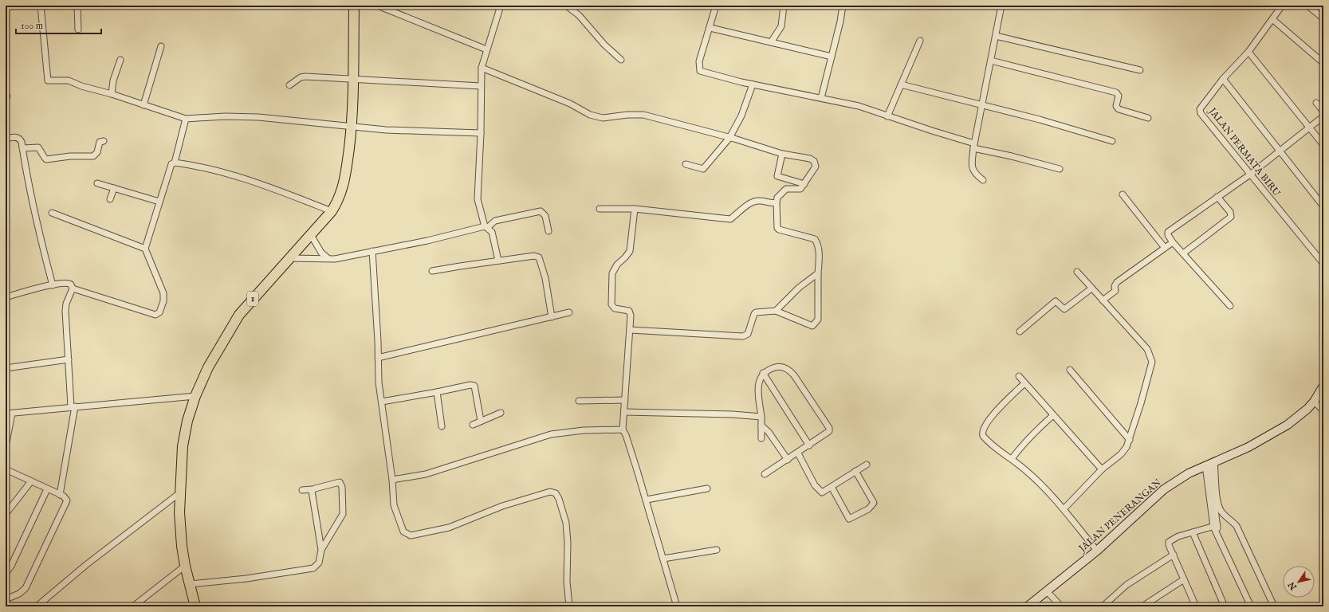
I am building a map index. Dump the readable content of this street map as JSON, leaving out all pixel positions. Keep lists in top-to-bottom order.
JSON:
{
  "streets": {
    "highway": ["1"],
    "street": ["JALAN PERMATA BIRU", "JALAN PENERANGAN"]
  },
  "scale_bar": "100 m",
  "north": "bottom left"
}
